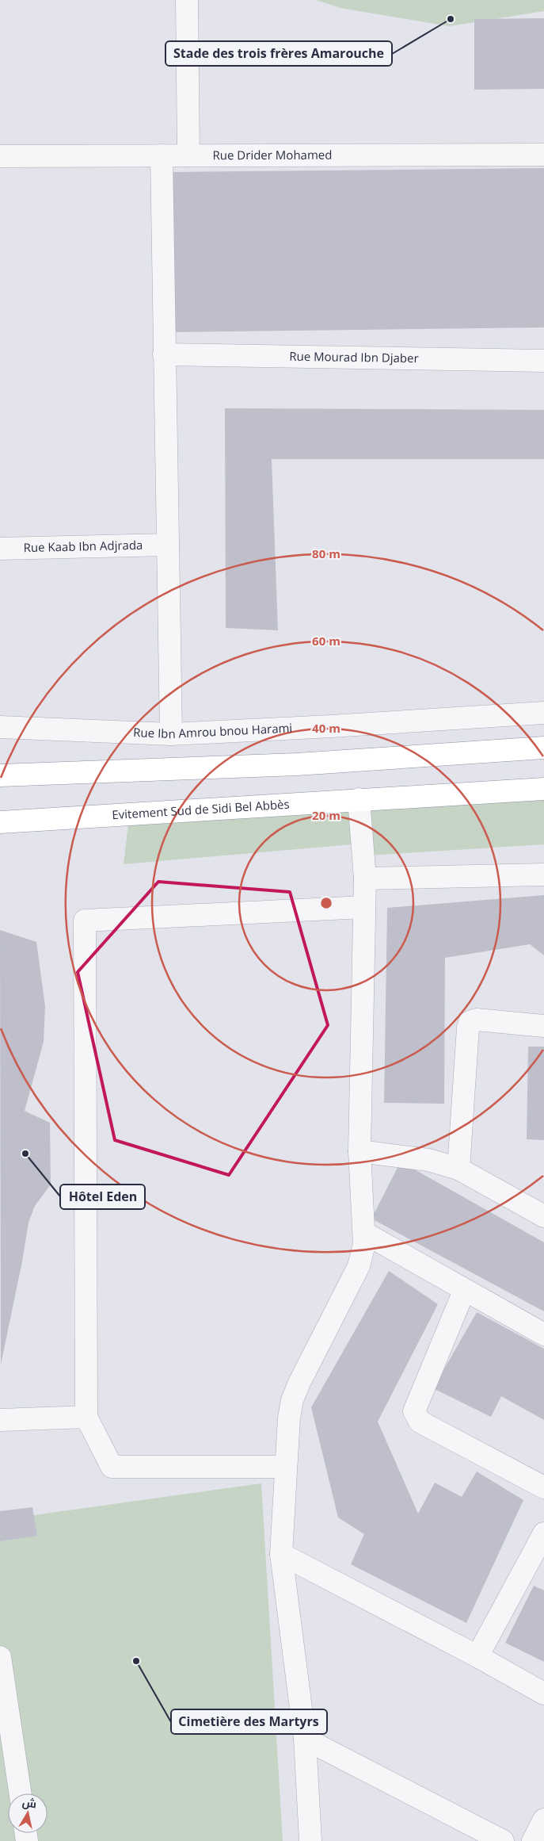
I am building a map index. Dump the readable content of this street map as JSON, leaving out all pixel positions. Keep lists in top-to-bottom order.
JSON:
{
  "streets": {
    "highway": ["Evitement Sud de Sidi Bel Abbès"],
    "street": [
      "Rue Drider Mohamed",
      "Rue Mourad Ibn Djaber",
      "Rue Kaab Ibn Adjrada",
      "Rue Ibn Amrou bnou Harami"
    ]
  },
  "places": ["Stade des trois frères Amarouche", "Hôtel Eden", "Cimetière des Martyrs"],
  "north": "top",
  "rings": [
    "80 m",
    "60 m",
    "40 m",
    "20 m"
  ]
}
